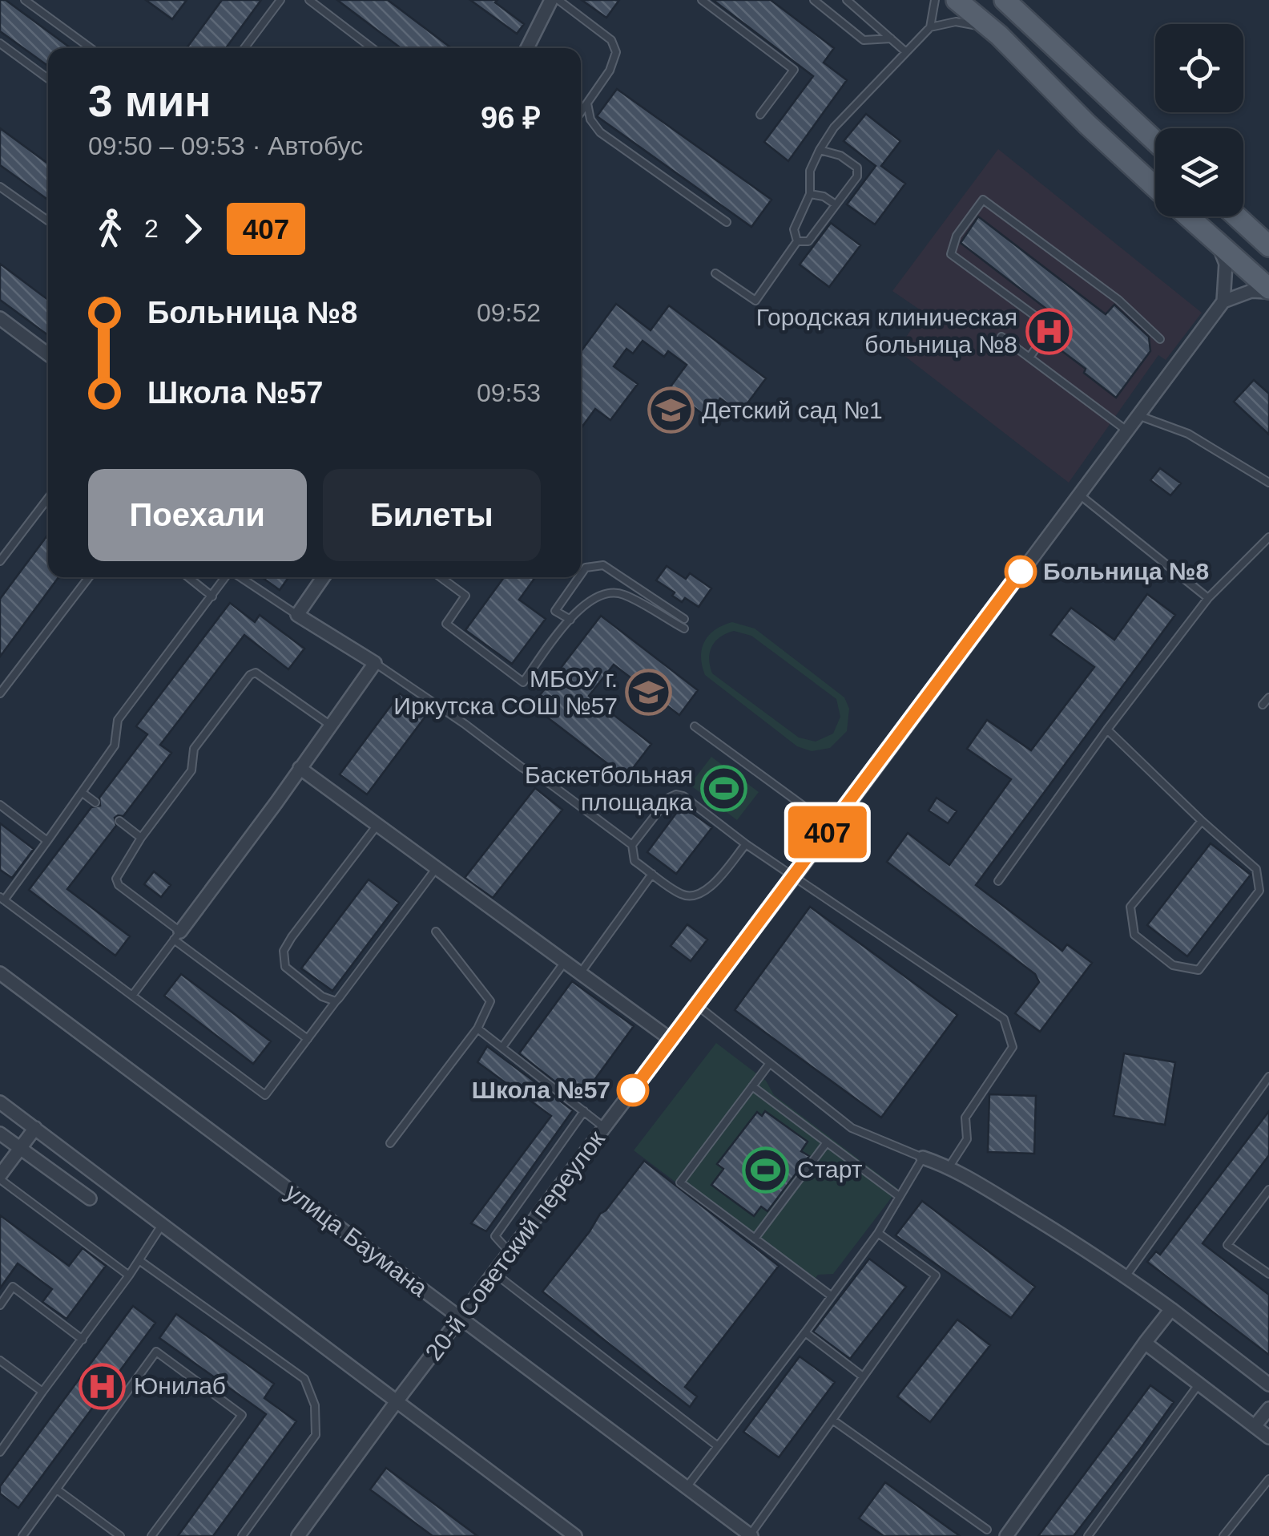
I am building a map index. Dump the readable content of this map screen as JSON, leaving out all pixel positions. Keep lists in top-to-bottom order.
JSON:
{
  "streets": {
    "street": ["улица Баумана", "20-й Советский переулок"]
  },
  "crossings": [
    ["улица Баумана", "20-й Советский переулок"]
  ],
  "places": {
    "hospital": ["Городская клиническая больница №8", "Юнилаб"],
    "school or university": ["Детский сад №1", "МБОУ г. Иркутска СОШ №57"],
    "other": ["Больница №8", "Школа №57"],
    "sports": ["Баскетбольная площадка", "Старт"]
  },
  "lines": ["bus line 407"],
  "page": {
    "on_map": "407",
    "heading": ["3 мин", "09:50 – 09:53 · Автобус", "96 ₽"],
    "legs": ["2", "407"],
    "list": [
      {
        "name": "Больница №8",
        "value": "09:52"
      },
      {
        "name": "Школа №57",
        "value": "09:53"
      }
    ],
    "buttons": ["Поехали", "Билеты"]
  }
}
